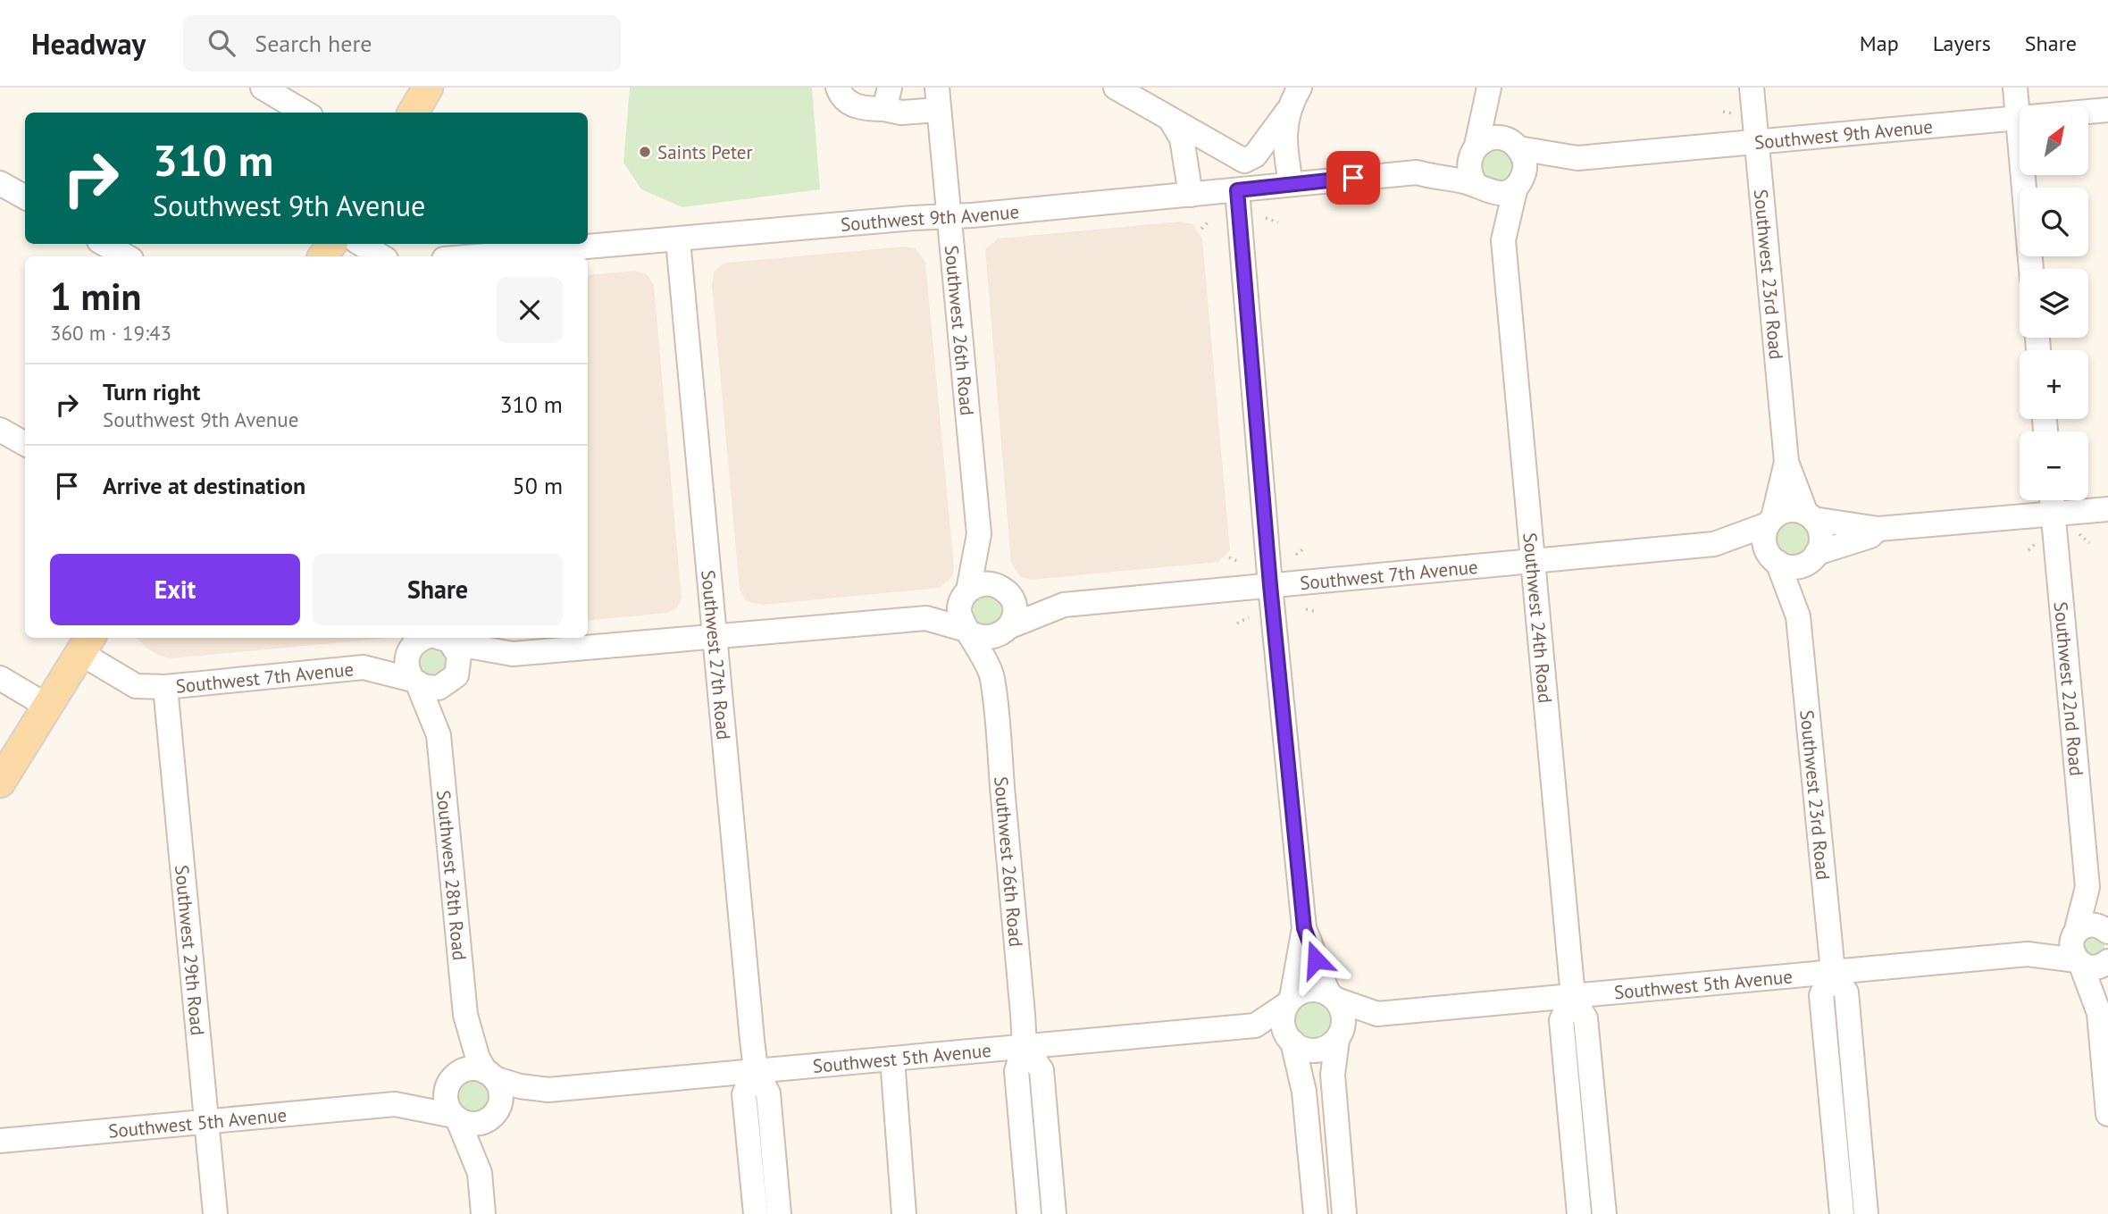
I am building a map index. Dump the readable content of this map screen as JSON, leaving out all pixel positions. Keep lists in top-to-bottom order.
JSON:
{
  "streets": {
    "street": [
      "Southwest 9th Avenue",
      "Southwest 23rd Road",
      "Southwest 26th Road",
      "Southwest 7th Avenue",
      "Southwest 24th Road",
      "Southwest 27th Road",
      "Southwest 22nd Road",
      "Southwest 28th Road",
      "Southwest 29th Road",
      "Southwest 5th Avenue"
    ]
  },
  "crossings": [
    ["Southwest 9th Avenue", "Southwest 23rd Road"],
    ["Southwest 9th Avenue", "Southwest 26th Road"],
    ["Southwest 9th Avenue", "Southwest 24th Road"],
    ["Southwest 9th Avenue", "Southwest 27th Road"],
    ["Southwest 23rd Road", "Southwest 7th Avenue"],
    ["Southwest 23rd Road", "Southwest 5th Avenue"],
    ["Southwest 26th Road", "Southwest 7th Avenue"],
    ["Southwest 26th Road", "Southwest 5th Avenue"],
    ["Southwest 7th Avenue", "Southwest 24th Road"],
    ["Southwest 7th Avenue", "Southwest 28th Road"],
    ["Southwest 7th Avenue", "Southwest 29th Road"],
    ["Southwest 24th Road", "Southwest 5th Avenue"],
    ["Southwest 27th Road", "Southwest 5th Avenue"],
    ["Southwest 22nd Road", "Southwest 5th Avenue"],
    ["Southwest 28th Road", "Southwest 5th Avenue"],
    ["Southwest 29th Road", "Southwest 5th Avenue"]
  ],
  "places": ["Saints Peter"],
  "north": "top right",
  "page": {
    "header": "Headway",
    "search": "Search here",
    "nav": ["Map", "Layers", "Share"],
    "map_buttons": ["+", "−"],
    "turn": ["310 m", "Southwest 9th Avenue"],
    "heading": ["1 min", "360 m · 19:43"],
    "list": [
      {
        "name": "Turn right",
        "note": "Southwest 9th Avenue",
        "value": "310 m"
      },
      {
        "name": "Arrive at destination",
        "value": "50 m"
      }
    ],
    "buttons": ["Exit", "Share"]
  }
}
